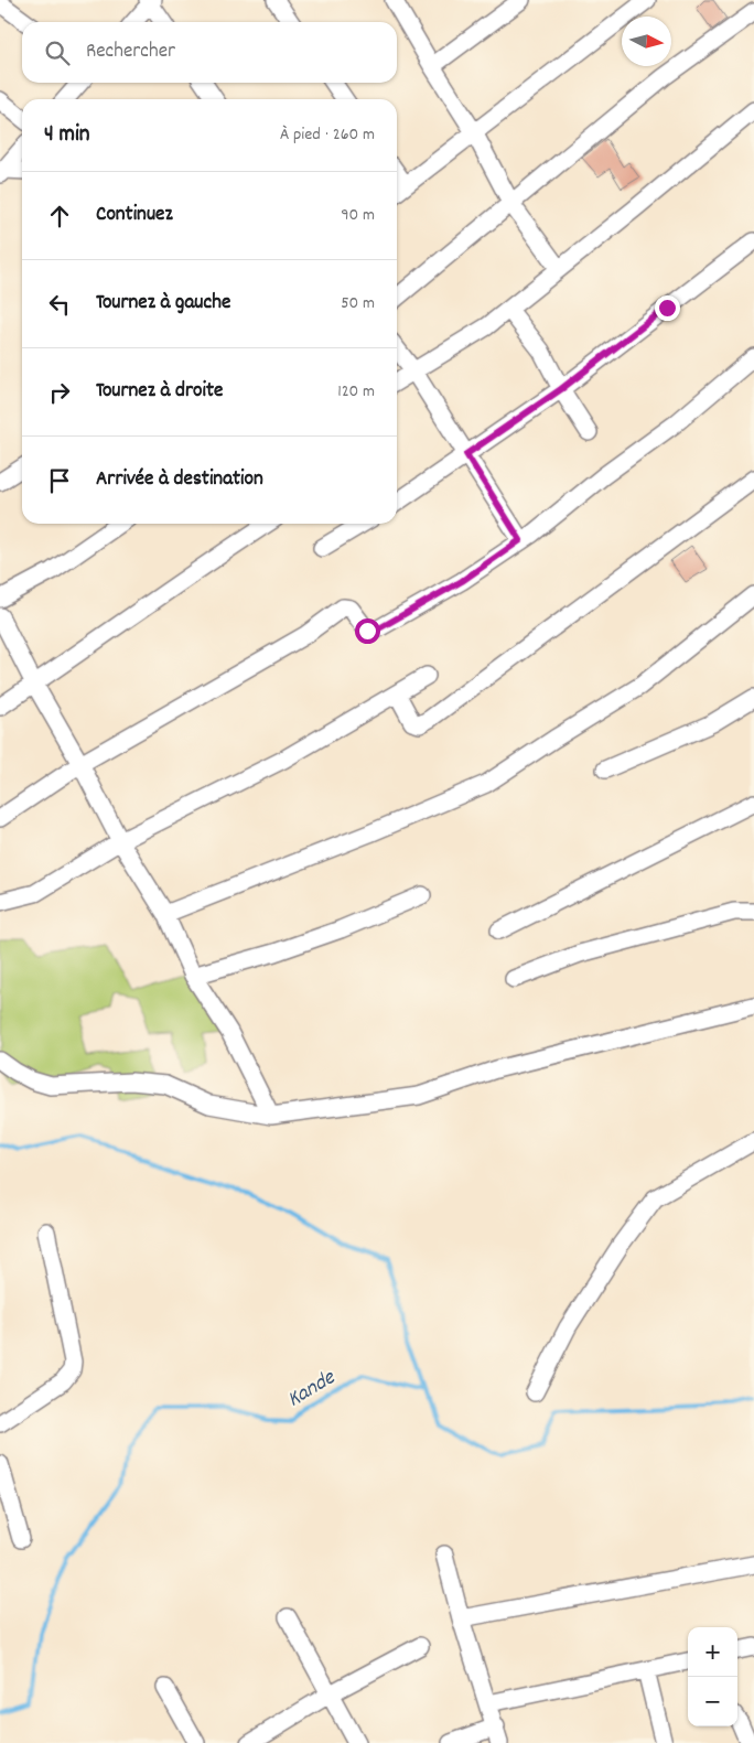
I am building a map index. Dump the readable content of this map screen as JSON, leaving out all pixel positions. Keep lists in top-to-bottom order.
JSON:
{
  "water": ["Kande"],
  "north": "right",
  "page": {
    "search": "Rechercher",
    "heading": ["4 min", "À pied · 260 m"],
    "list": [
      ["Continuez", "90 m"],
      ["Tournez à gauche", "50 m"],
      ["Tournez à droite", "120 m"],
      "Arrivée à destination"
    ],
    "map_buttons": ["+", "−"]
  }
}
